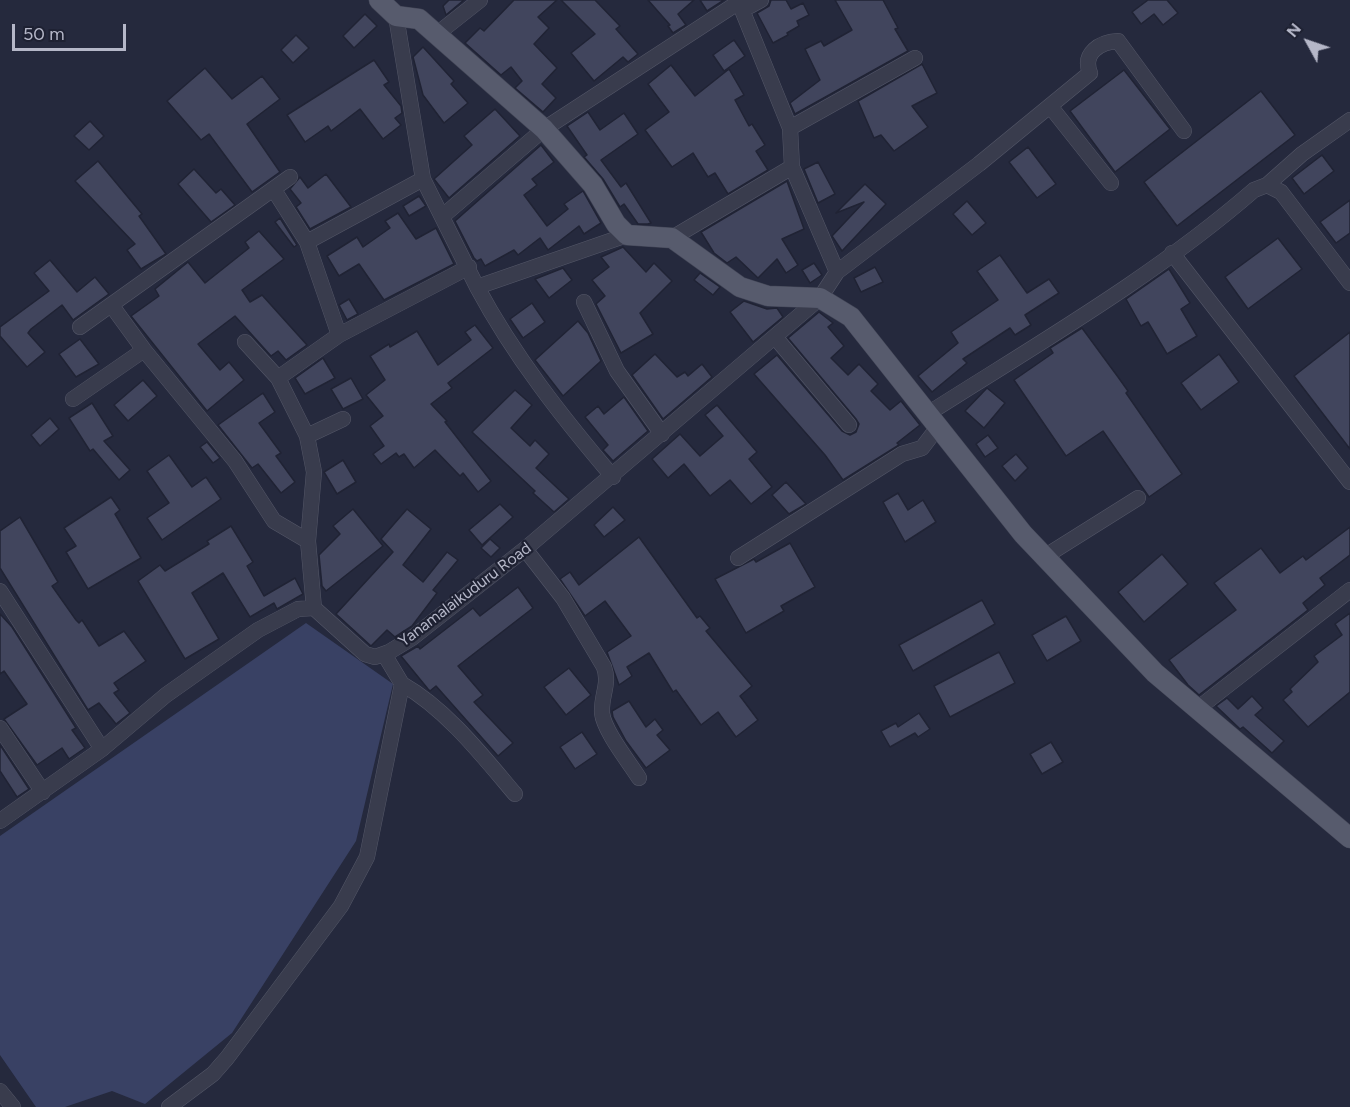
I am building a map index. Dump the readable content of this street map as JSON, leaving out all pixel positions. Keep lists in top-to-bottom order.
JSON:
{
  "streets": {
    "street": ["Yanamalaikuduru Road"]
  },
  "scale_bar": "50 m",
  "north": "top left"
}
